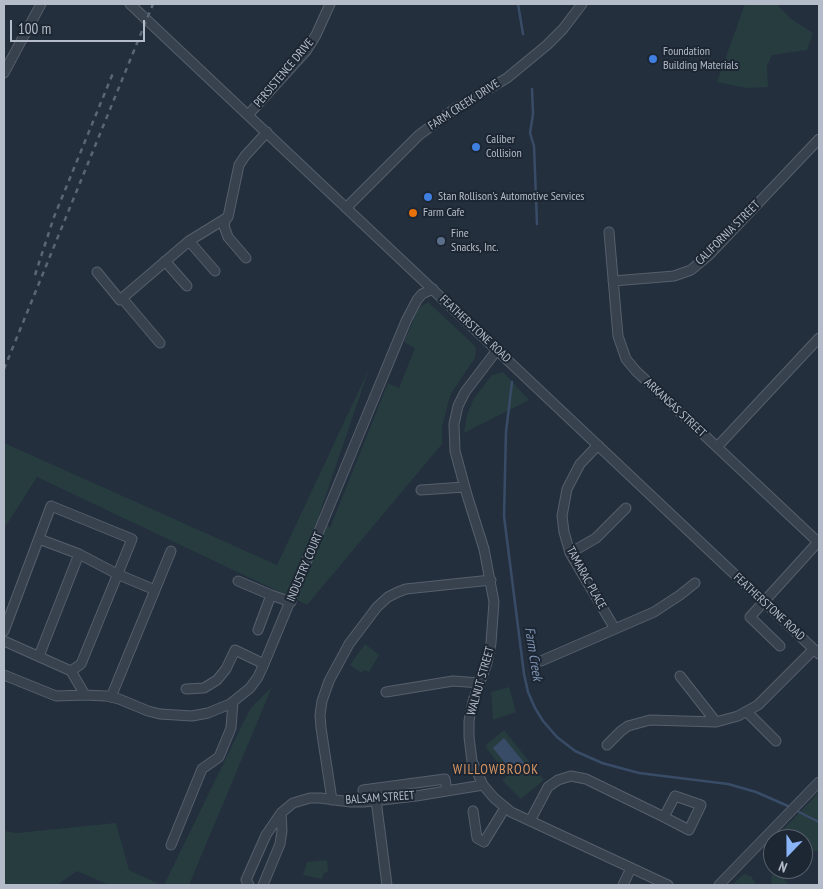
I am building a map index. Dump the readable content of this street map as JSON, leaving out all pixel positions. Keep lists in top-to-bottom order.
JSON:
{
  "streets": {
    "street": [
      "PERSISTENCE DRIVE",
      "FARM CREEK DRIVE",
      "CALIFORNIA STREET",
      "FEATHERSTONE ROAD",
      "ARKANSAS STREET",
      "INDUSTRY COURT",
      "TAMARAC PLACE",
      "WALNUT STREET",
      "BALSAM STREET"
    ]
  },
  "crossings": [
    ["PERSISTENCE DRIVE", "FEATHERSTONE ROAD"],
    ["FARM CREEK DRIVE", "FEATHERSTONE ROAD"],
    ["CALIFORNIA STREET", "ARKANSAS STREET"],
    ["FEATHERSTONE ROAD", "INDUSTRY COURT"],
    ["FEATHERSTONE ROAD", "TAMARAC PLACE"],
    ["FEATHERSTONE ROAD", "WALNUT STREET"],
    ["WALNUT STREET", "BALSAM STREET"]
  ],
  "districts": ["WILLOWBROOK"],
  "water": ["Farm Creek"],
  "places": [
    "Foundation Building Materials",
    "Caliber Collision",
    "Stan Rollison's Automotive Services",
    "Farm Cafe",
    "Fine Snacks, Inc."
  ],
  "scale_bar": "100 m",
  "north": "bottom"
}
